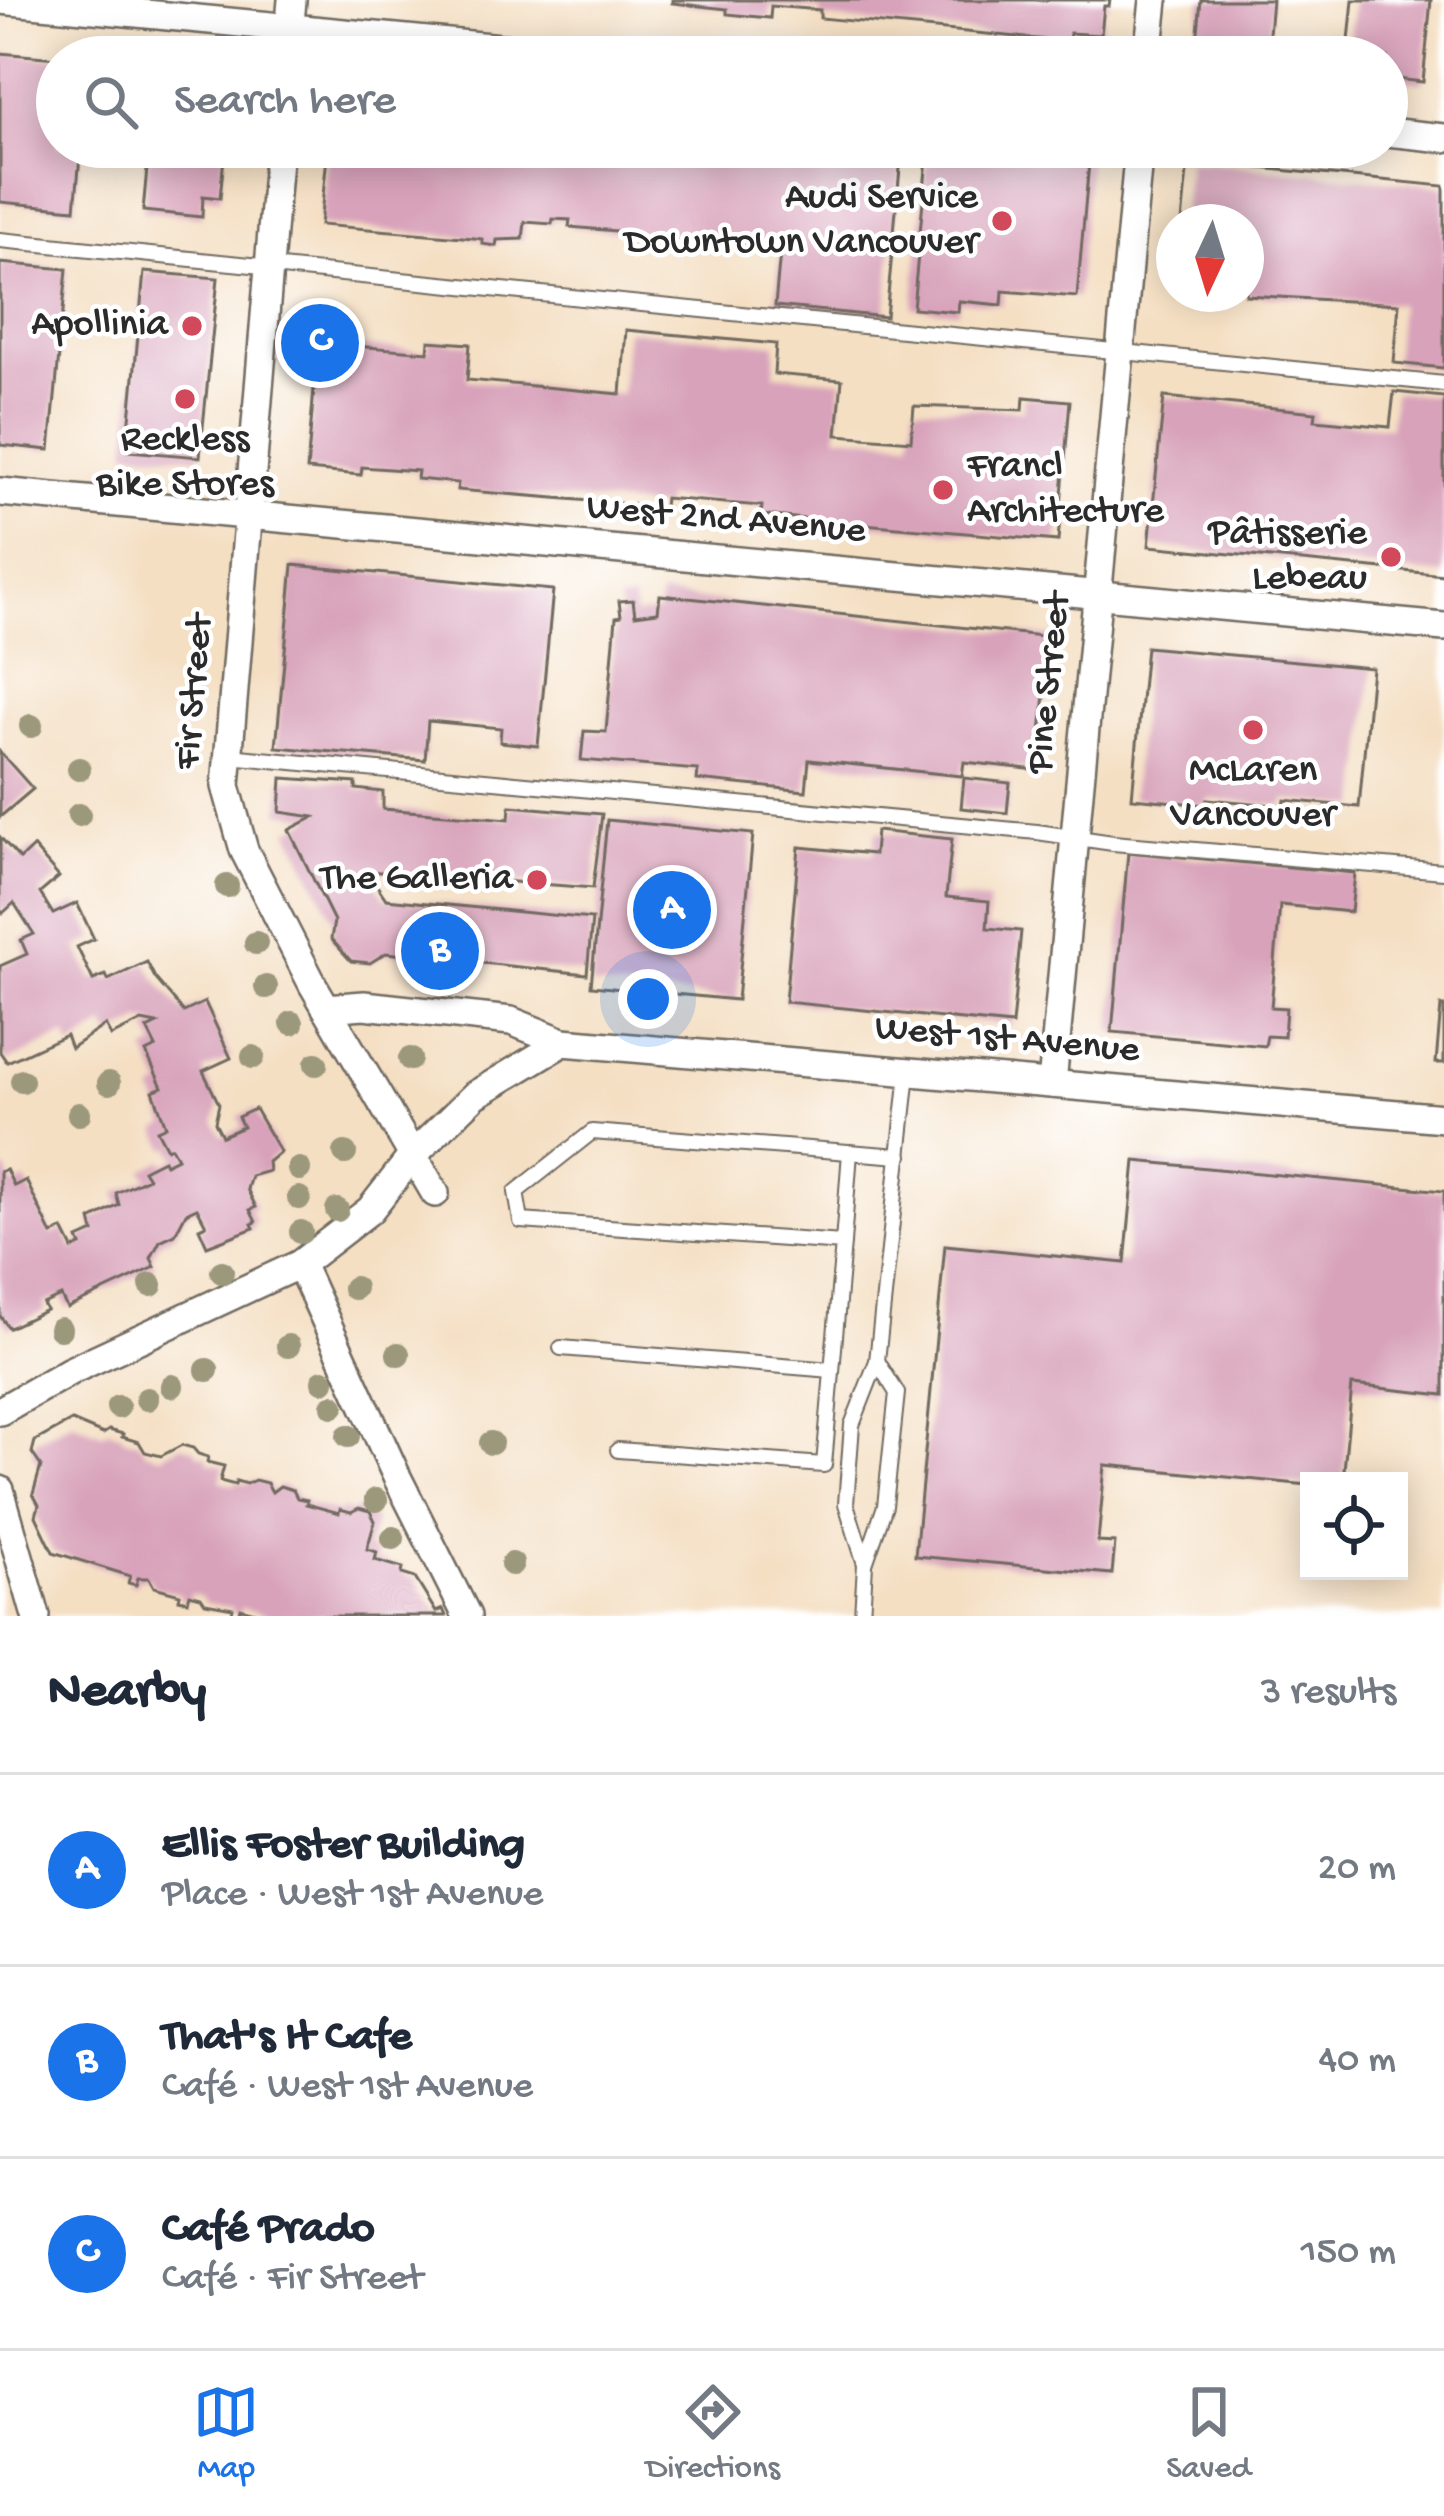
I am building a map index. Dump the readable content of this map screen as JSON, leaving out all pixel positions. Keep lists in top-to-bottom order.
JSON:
{
  "streets": {
    "street": [
      "West 2nd Avenue",
      "Pine Street",
      "Fir Street",
      "West 1st Avenue"
    ]
  },
  "crossings": [
    ["West 2nd Avenue", "Pine Street"],
    ["West 2nd Avenue", "Fir Street"],
    ["Pine Street", "West 1st Avenue"],
    ["Fir Street", "West 1st Avenue"]
  ],
  "places": [
    "Audi Service Downtown Vancouver",
    "Apollinia",
    "Reckless Bike Stores",
    "Francl Architecture",
    "Pâtisserie Lebeau",
    "McLaren Vancouver",
    "The Galleria"
  ],
  "north": "bottom",
  "page": {
    "search": "Search here",
    "pins": ["C", "A", "B"],
    "heading": ["Nearby", "3 results"],
    "list": [
      {
        "mark": "A",
        "name": "Ellis Foster Building",
        "note": "Place · West 1st Avenue",
        "value": "20 m"
      },
      {
        "mark": "B",
        "name": "That's It Cafe",
        "note": "Café · West 1st Avenue",
        "value": "40 m"
      },
      {
        "mark": "C",
        "name": "Café Prado",
        "note": "Café · Fir Street",
        "value": "150 m"
      }
    ],
    "nav": ["Map", "Directions", "Saved"]
  }
}
